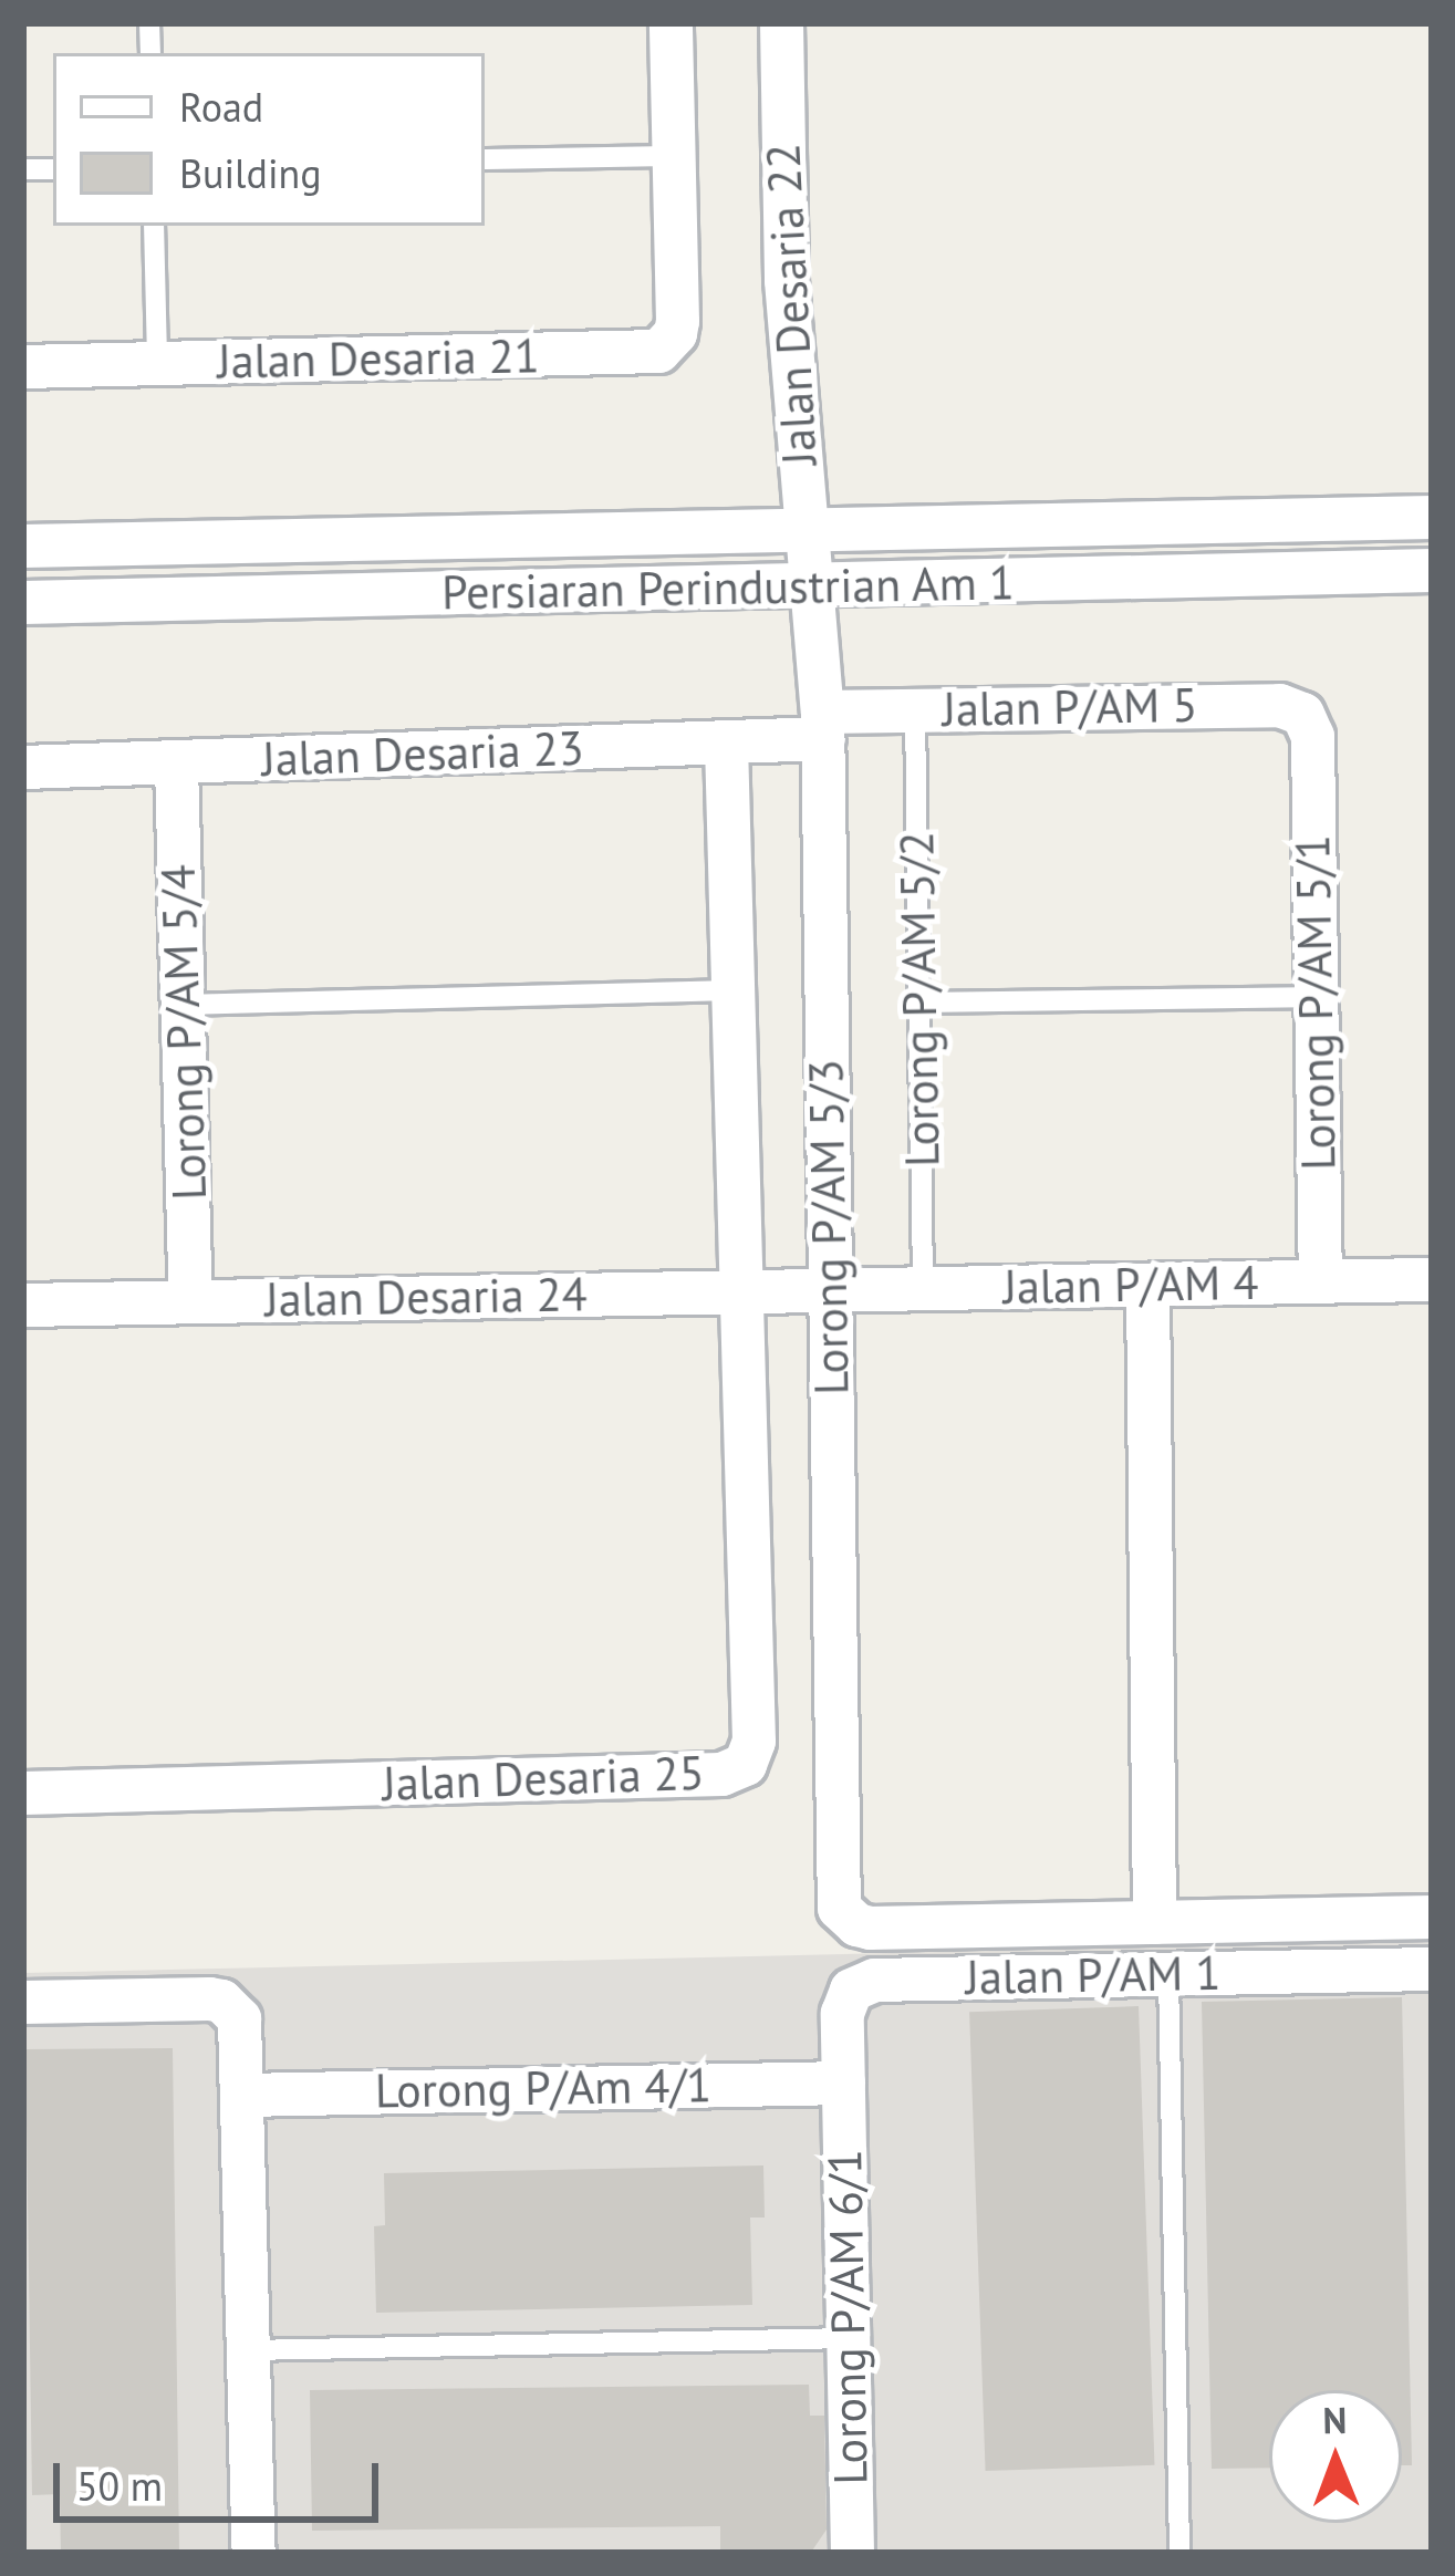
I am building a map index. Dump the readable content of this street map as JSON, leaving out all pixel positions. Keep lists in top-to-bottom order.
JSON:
{
  "streets": {
    "street": [
      "Jalan Desaria 22",
      "Jalan Desaria 21",
      "Persiaran Perindustrian Am 1",
      "Jalan P/AM 5",
      "Jalan Desaria 23",
      "Lorong P/AM 5/1",
      "Lorong P/AM 5/4",
      "Lorong P/AM 5/3",
      "Jalan P/AM 4",
      "Jalan Desaria 24",
      "Jalan Desaria 25",
      "Jalan P/AM 1",
      "Lorong P/Am 4/1",
      "Lorong P/AM 6/1"
    ],
    "lane": ["Lorong P/AM 5/2"]
  },
  "crossings": [
    ["Jalan Desaria 22", "Persiaran Perindustrian Am 1"],
    ["Jalan Desaria 22", "Lorong P/AM 5/3"],
    ["Persiaran Perindustrian Am 1", "Lorong P/AM 5/3"],
    ["Jalan P/AM 5", "Jalan Desaria 23"],
    ["Jalan P/AM 5", "Lorong P/AM 5/2"],
    ["Jalan P/AM 5", "Lorong P/AM 5/1"],
    ["Jalan P/AM 5", "Lorong P/AM 5/3"],
    ["Jalan Desaria 23", "Lorong P/AM 5/4"],
    ["Jalan Desaria 23", "Lorong P/AM 5/3"],
    ["Lorong P/AM 5/2", "Jalan P/AM 4"],
    ["Lorong P/AM 5/1", "Jalan P/AM 4"],
    ["Lorong P/AM 5/4", "Jalan Desaria 24"],
    ["Lorong P/AM 5/3", "Jalan P/AM 4"],
    ["Lorong P/AM 5/3", "Jalan Desaria 24"],
    ["Jalan P/AM 4", "Jalan Desaria 24"],
    ["Jalan Desaria 24", "Jalan Desaria 25"],
    ["Jalan P/AM 1", "Lorong P/Am 4/1"],
    ["Jalan P/AM 1", "Lorong P/AM 6/1"],
    ["Lorong P/Am 4/1", "Lorong P/AM 6/1"]
  ],
  "legend": ["Road", "Building"],
  "scale_bar": "50 m",
  "north": "top"
}
